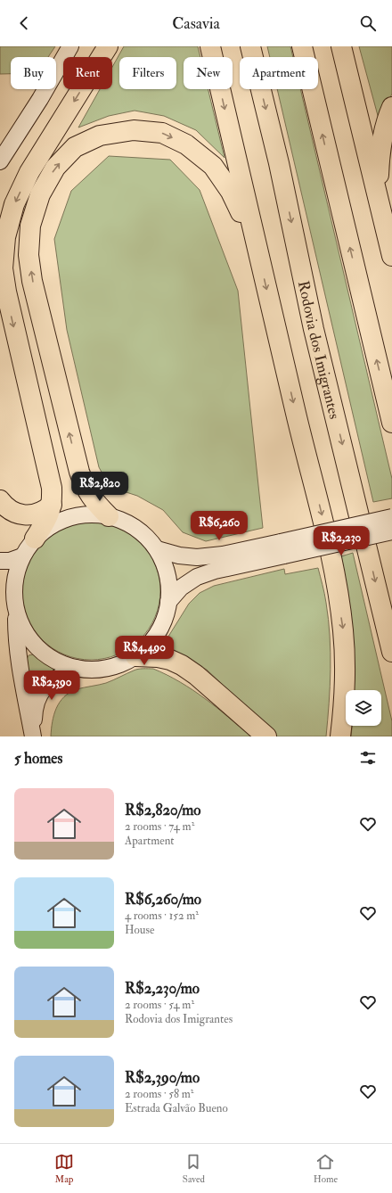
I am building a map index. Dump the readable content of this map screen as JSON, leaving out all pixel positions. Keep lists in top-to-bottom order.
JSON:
{
  "streets": {
    "highway": ["Rodovia dos Imigrantes"]
  },
  "page": {
    "header": "Casavia",
    "chip": [
      "Buy",
      "Rent",
      "Filters",
      "New",
      "Apartment"
    ],
    "price": [
      "R$2,820",
      "R$6,260",
      "R$2,230",
      "R$4,490",
      "R$2,390"
    ],
    "heading": "5 homes",
    "list": [
      {
        "name": "R$2,820/mo",
        "note": "2 rooms · 74 m² · Apartment"
      },
      {
        "name": "R$6,260/mo",
        "note": "4 rooms · 152 m² · House"
      },
      {
        "name": "R$2,230/mo",
        "note": "2 rooms · 54 m² · Rodovia dos Imigrantes"
      },
      {
        "name": "R$2,390/mo",
        "note": "2 rooms · 58 m² · Estrada Galvão Bueno"
      }
    ],
    "tabs": ["Map", "Saved", "Home"]
  }
}
